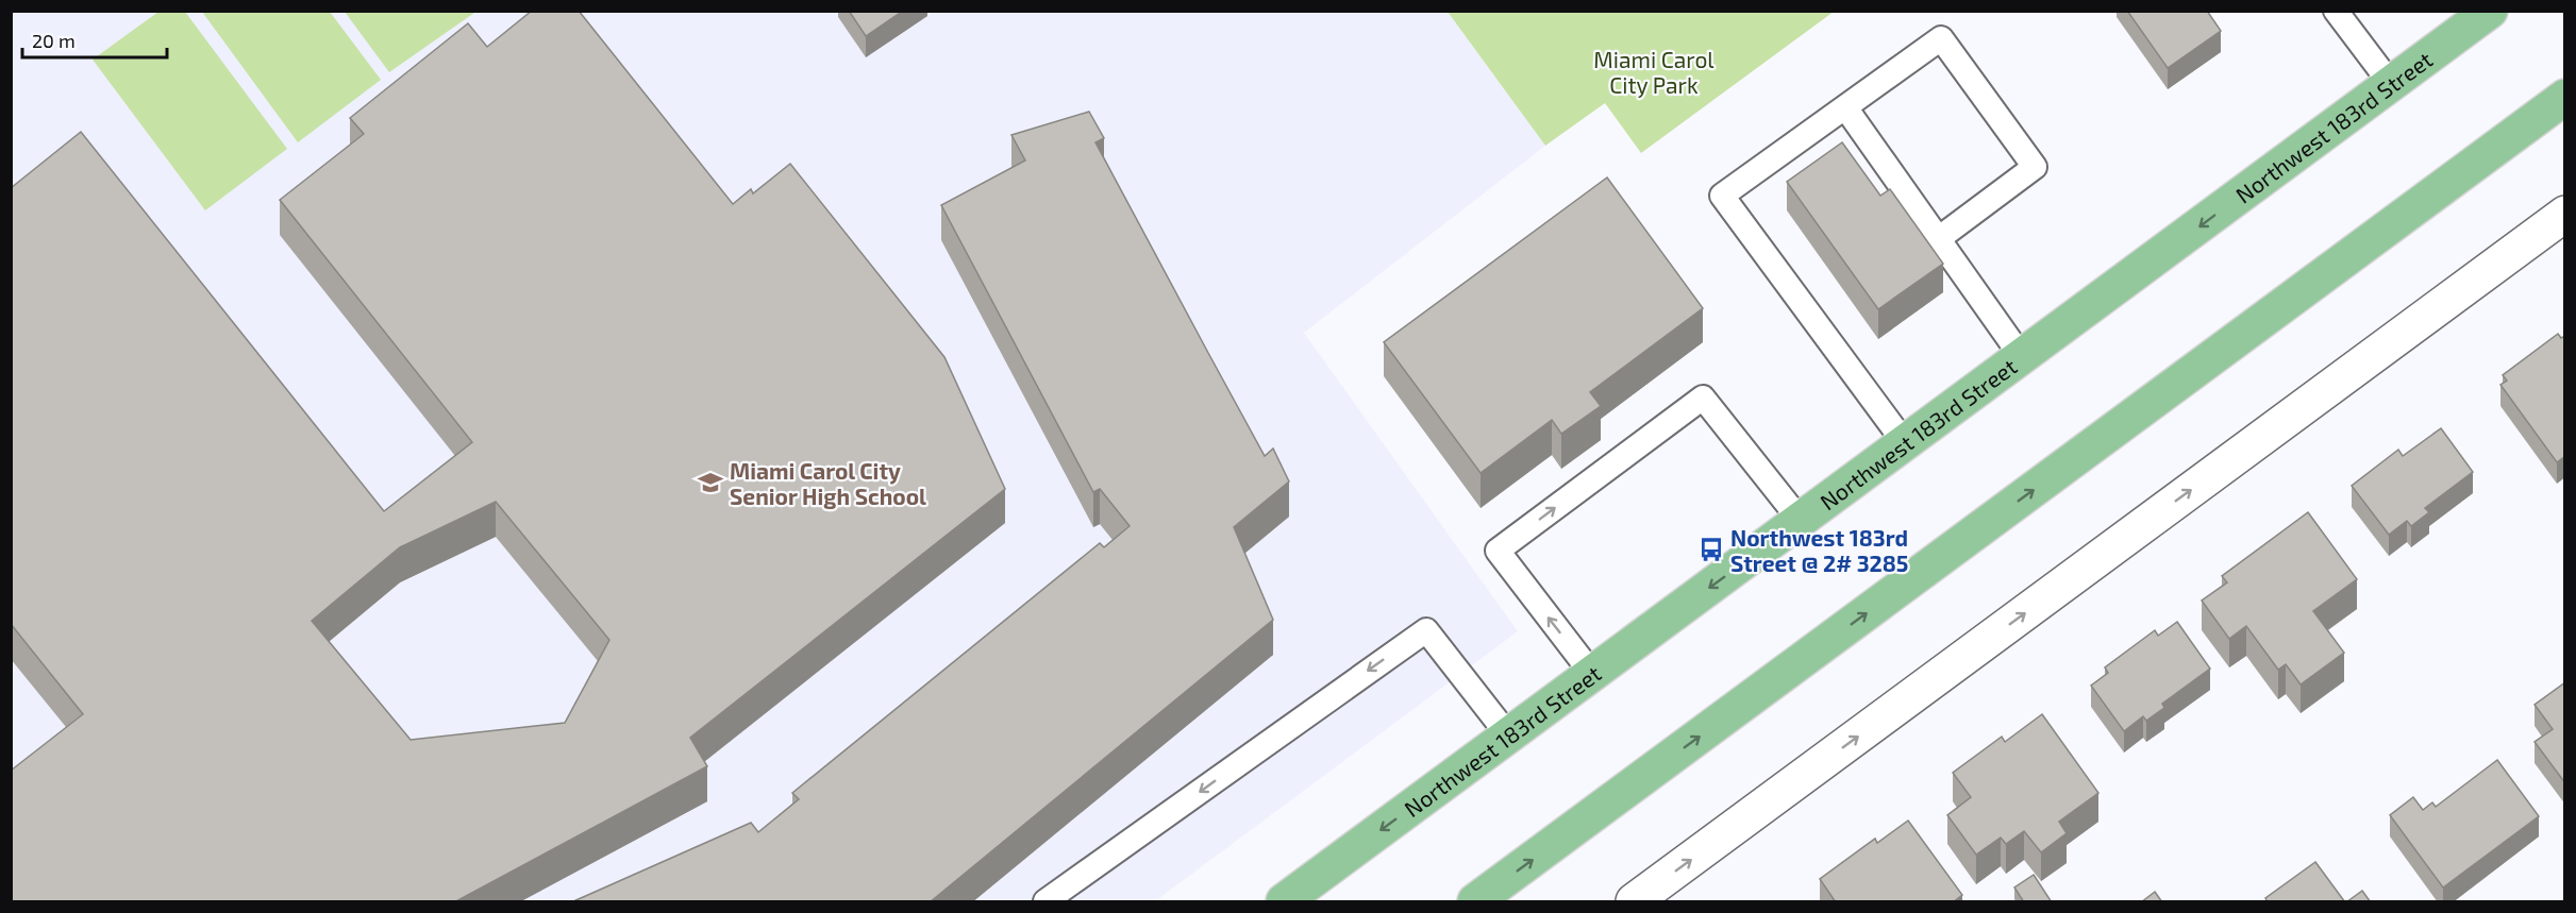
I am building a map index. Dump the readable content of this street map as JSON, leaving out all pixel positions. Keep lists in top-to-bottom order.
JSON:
{
  "streets": {
    "main road": ["Northwest 183rd Street"]
  },
  "parks": ["Miami Carol City Park"],
  "places": {
    "school or university": ["Miami Carol City Senior High School"],
    "bus stop": ["Northwest 183rd Street @ 2# 3285"]
  },
  "scale_bar": "20 m"
}
